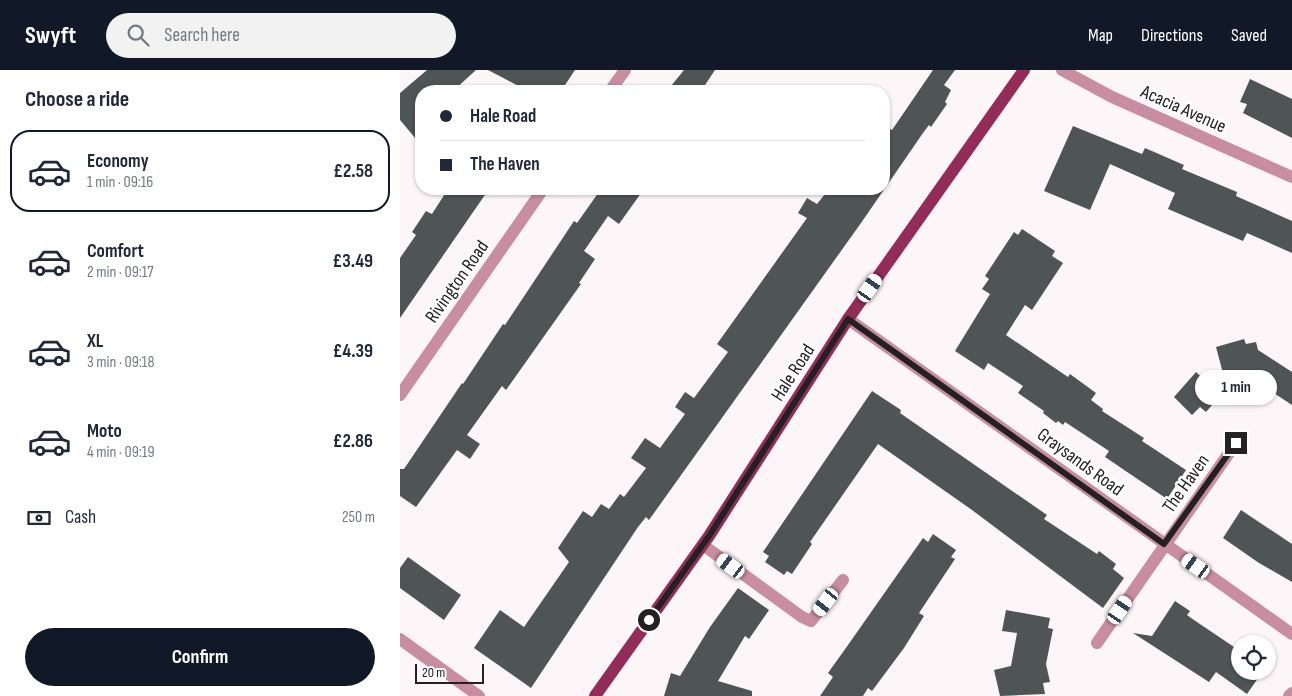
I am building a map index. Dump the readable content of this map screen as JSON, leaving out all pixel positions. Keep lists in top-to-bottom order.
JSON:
{
  "streets": {
    "main road": ["Hale Road"],
    "street": [
      "Acacia Avenue",
      "Rivington Road",
      "Graysands Road",
      "The Haven"
    ]
  },
  "crossings": [
    ["Hale Road", "Graysands Road"],
    ["Graysands Road", "The Haven"]
  ],
  "scale_bar": "20 m",
  "page": {
    "header": "Swyft",
    "search": "Search here",
    "nav": ["Map", "Directions", "Saved"],
    "heading": "Choose a ride",
    "banner": ["Hale Road", "The Haven"],
    "list": [
      {
        "name": "Economy",
        "note": "1 min · 09:16",
        "value": "£2.58"
      },
      {
        "name": "Comfort",
        "note": "2 min · 09:17",
        "value": "£3.49"
      },
      {
        "name": "XL",
        "note": "3 min · 09:18",
        "value": "£4.39"
      },
      {
        "name": "Moto",
        "note": "4 min · 09:19",
        "value": "£2.86"
      }
    ],
    "bubble": "1 min",
    "pay": ["Cash", "250 m"],
    "buttons": "Confirm",
    "scale": "20 m"
  }
}
